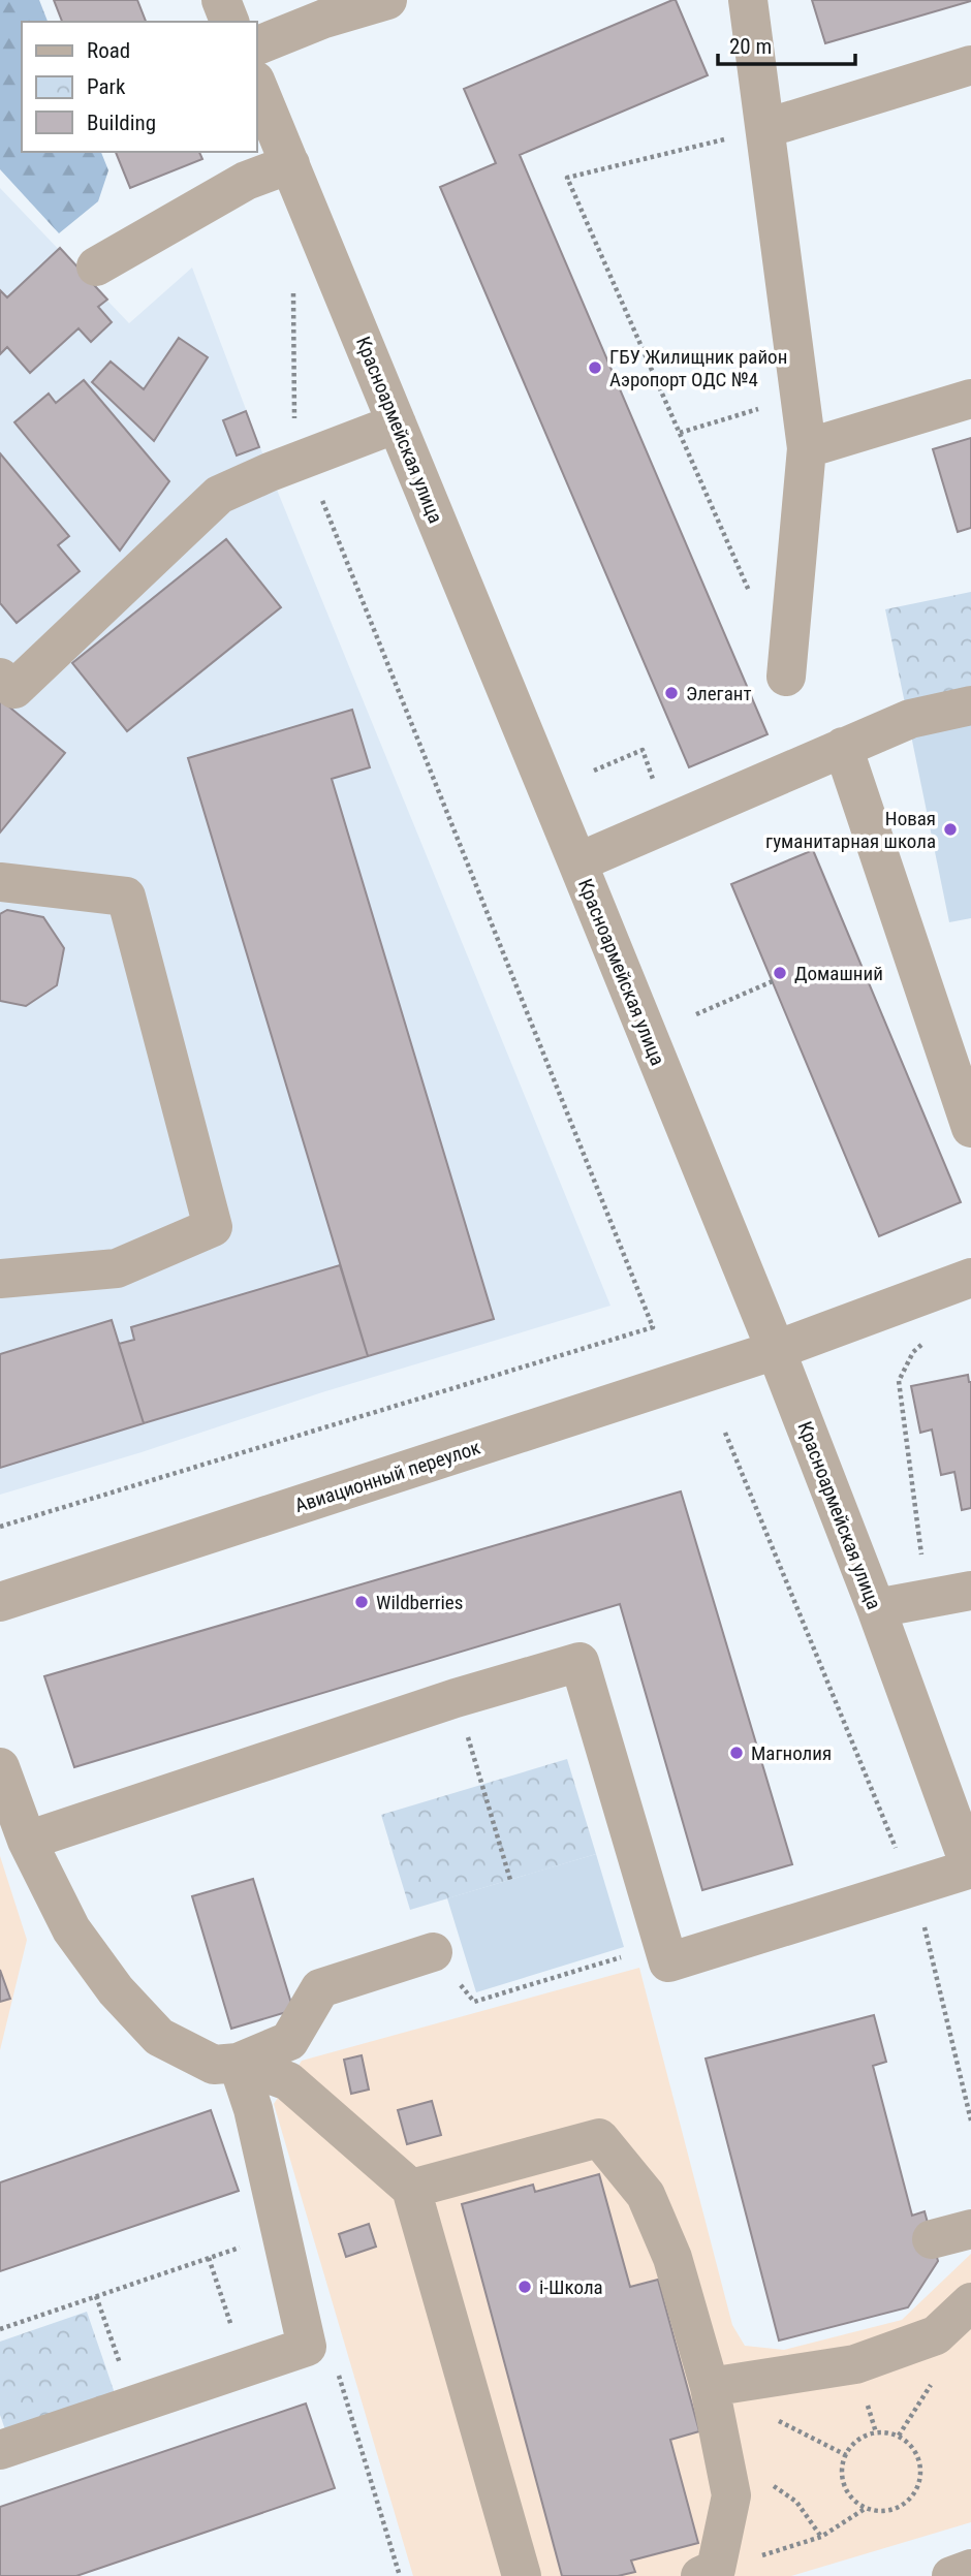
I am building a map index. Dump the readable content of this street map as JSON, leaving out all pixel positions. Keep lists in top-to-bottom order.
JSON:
{
  "streets": {
    "street": ["Красноармейская улица", "Авиационный переулок"]
  },
  "crossings": [
    ["Красноармейская улица", "Авиационный переулок"]
  ],
  "places": [
    "ГБУ Жилищник район Аэропорт ОДС №4",
    "Элегант",
    "Новая гуманитарная школа",
    "Домашний",
    "Wildberries",
    "Магнолия",
    "i-Школа"
  ],
  "legend": ["Road", "Park", "Building"],
  "scale_bar": "20 m"
}
